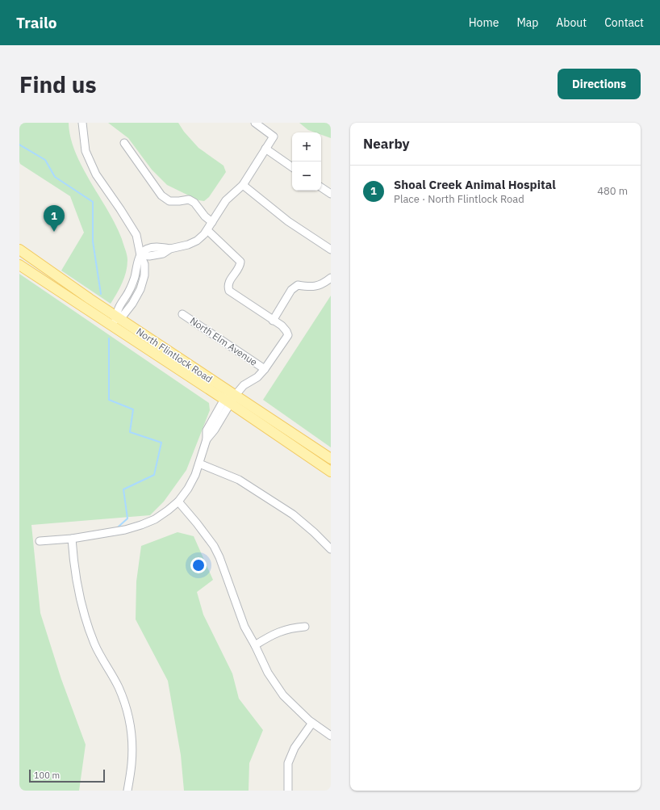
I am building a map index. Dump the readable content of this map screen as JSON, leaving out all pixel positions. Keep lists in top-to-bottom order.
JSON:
{
  "streets": {
    "main road": ["North Flintlock Road"],
    "street": ["North Elm Avenue"]
  },
  "scale_bar": "100 m",
  "page": {
    "header": "Trailo",
    "nav": [
      "Home",
      "Map",
      "About",
      "Contact"
    ],
    "buttons": "Directions",
    "title": "Find us",
    "heading": "Nearby",
    "map_buttons": ["+", "−"],
    "list": [
      {
        "mark": "1",
        "name": "Shoal Creek Animal Hospital",
        "note": "Place · North Flintlock Road",
        "value": "480 m"
      }
    ],
    "pins": "1",
    "scale": "100 m"
  }
}
